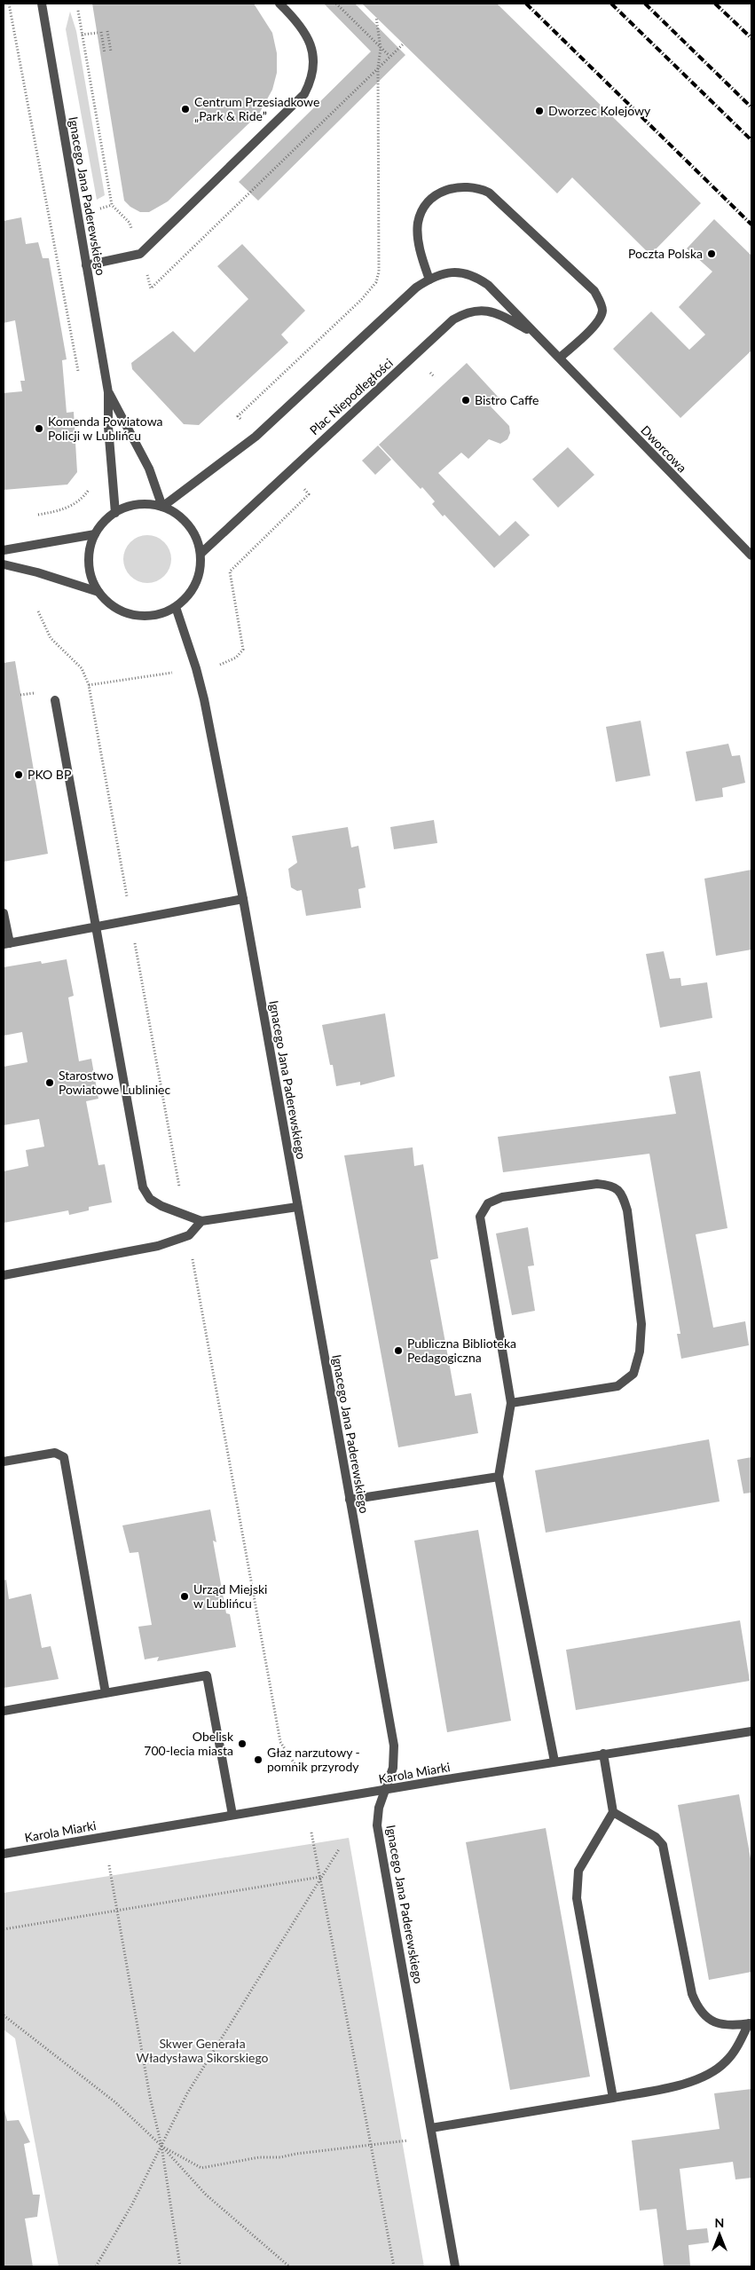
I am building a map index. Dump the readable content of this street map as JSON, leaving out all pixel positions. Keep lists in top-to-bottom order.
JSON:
{
  "streets": {
    "street": [
      "Ignacego Jana Paderewskiego",
      "Plac Niepodległości",
      "Dworcowa",
      "Karola Miarki"
    ]
  },
  "crossings": [
    ["Ignacego Jana Paderewskiego", "Plac Niepodległości"],
    ["Ignacego Jana Paderewskiego", "Karola Miarki"],
    ["Plac Niepodległości", "Dworcowa"]
  ],
  "parks": ["Skwer Generała Władysława Sikorskiego"],
  "places": [
    "Centrum Przesiadkowe „Park & Ride”",
    "Dworzec Kolejowy",
    "Poczta Polska",
    "Bistro Caffe",
    "Komenda Powiatowa Policji w Lublińcu",
    "PKO BP",
    "Starostwo Powiatowe Lubliniec",
    "Publiczna Biblioteka Pedagogiczna",
    "Urząd Miejski w Lublińcu",
    "Obelisk 700-lecia miasta",
    "Głaz narzutowy - pomnik przyrody"
  ],
  "north": "top"
}
